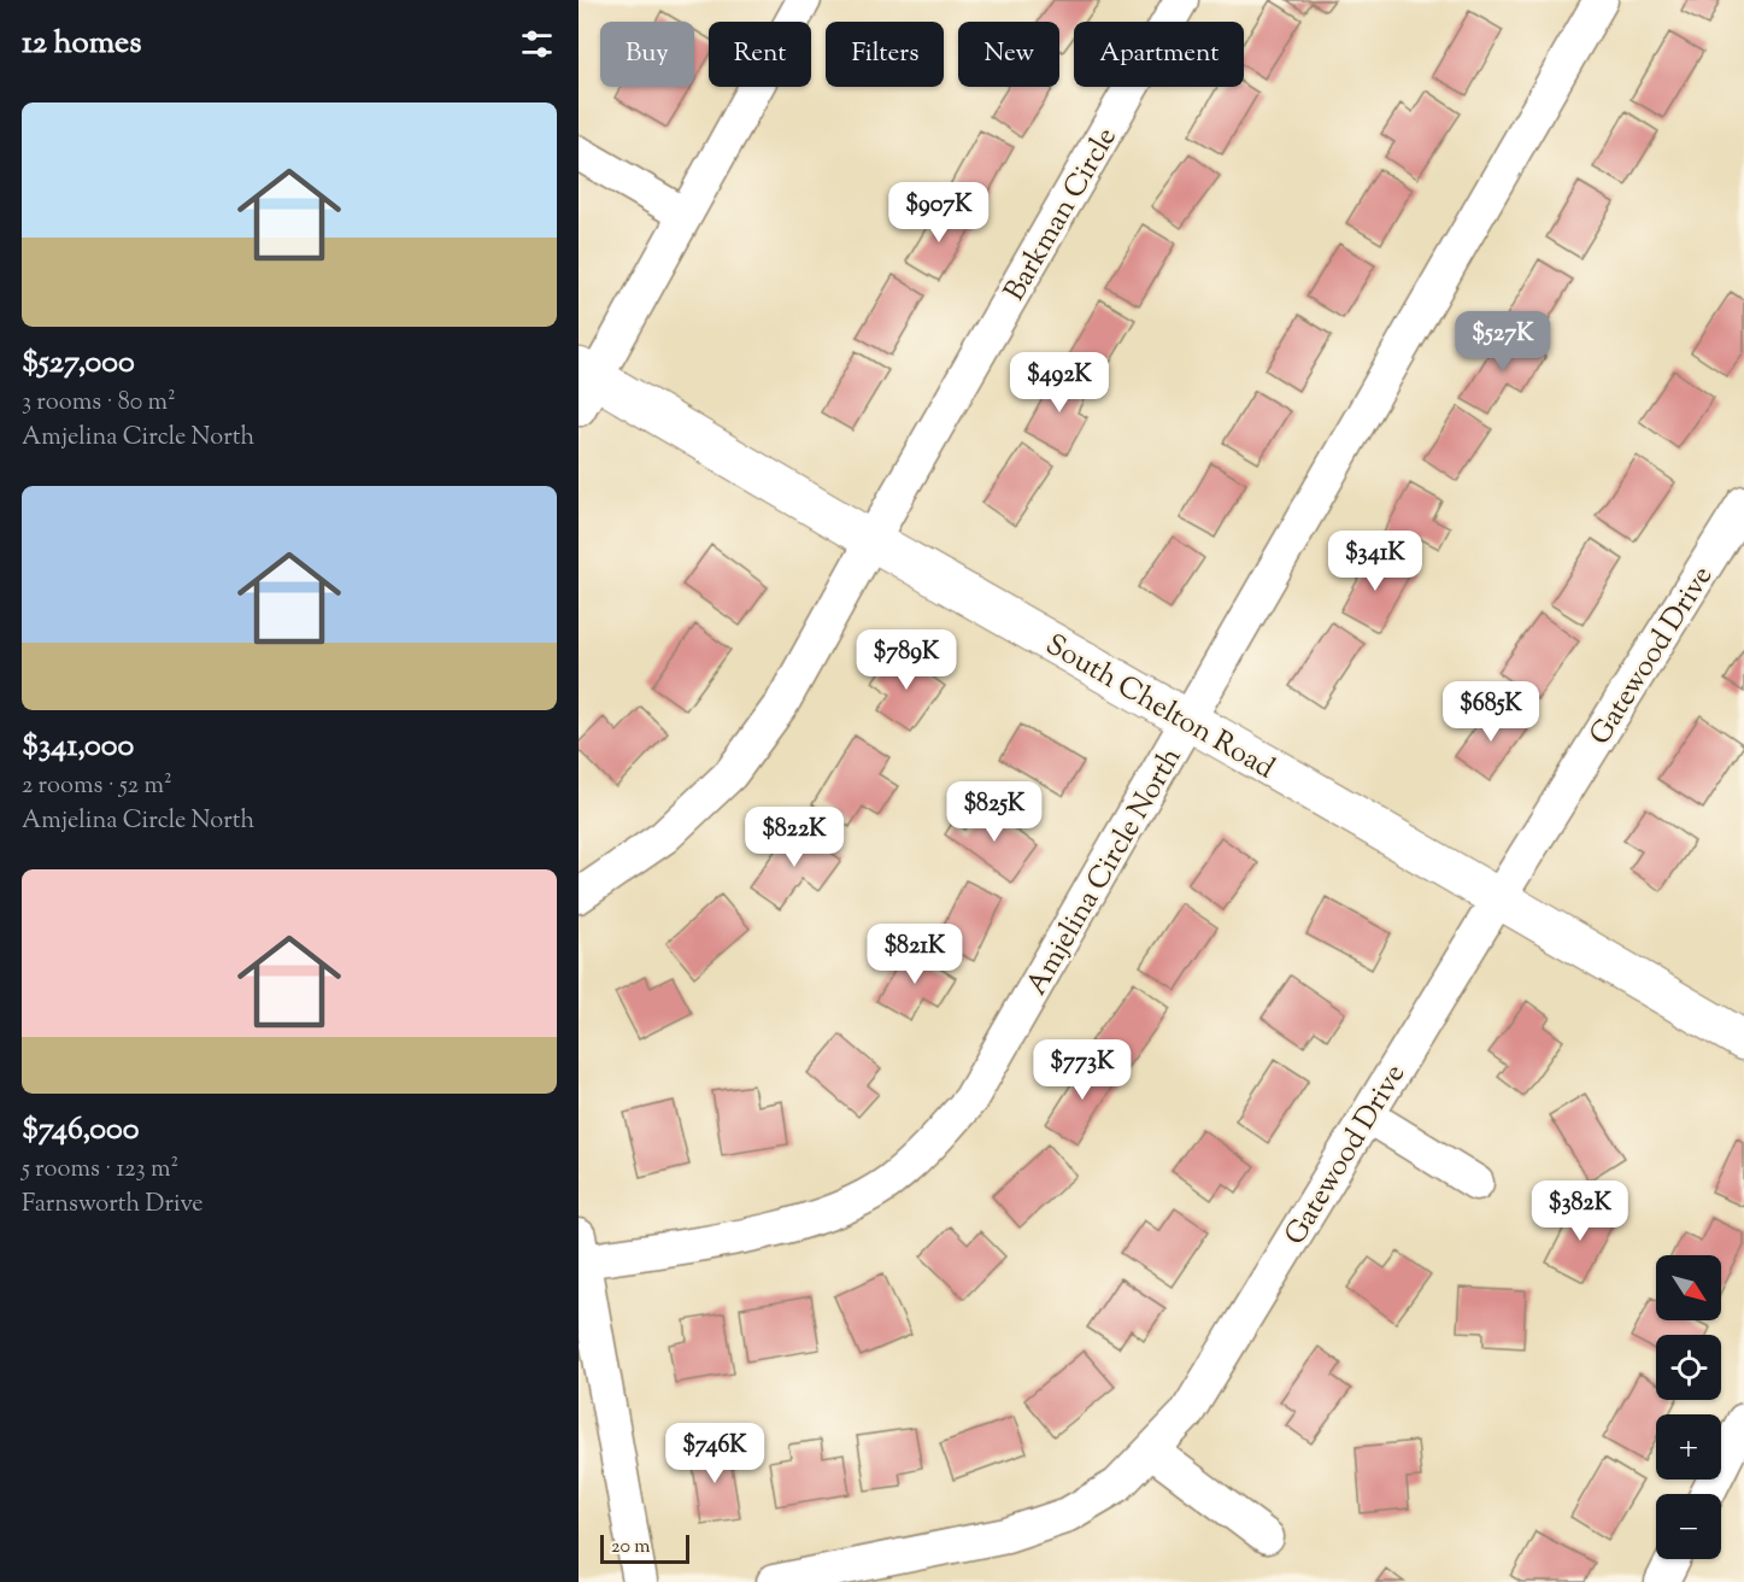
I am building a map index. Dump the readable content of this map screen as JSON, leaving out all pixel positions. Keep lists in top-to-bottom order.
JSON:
{
  "streets": {
    "main road": ["South Chelton Road"],
    "street": ["Barkman Circle", "Gatewood Drive", "Amjelina Circle North"]
  },
  "crossings": [
    ["Barkman Circle", "South Chelton Road"],
    ["Gatewood Drive", "South Chelton Road"],
    ["South Chelton Road", "Amjelina Circle North"]
  ],
  "scale_bar": "20 m",
  "north": "bottom right",
  "page": {
    "heading": "12 homes",
    "chip": [
      "Buy",
      "Rent",
      "Filters",
      "New",
      "Apartment"
    ],
    "list": [
      {
        "name": "$527,000",
        "note": "3 rooms · 80 m² · Amjelina Circle North"
      },
      {
        "name": "$341,000",
        "note": "2 rooms · 52 m² · Amjelina Circle North"
      },
      {
        "name": "$746,000",
        "note": "5 rooms · 123 m² · Farnsworth Drive"
      }
    ],
    "price": [
      "$907K",
      "$527K",
      "$492K",
      "$341K",
      "$789K",
      "$685K",
      "$825K",
      "$822K",
      "$821K",
      "$773K",
      "$382K",
      "$746K"
    ],
    "map_buttons": ["+", "−"],
    "scale": "20 m"
  }
}
